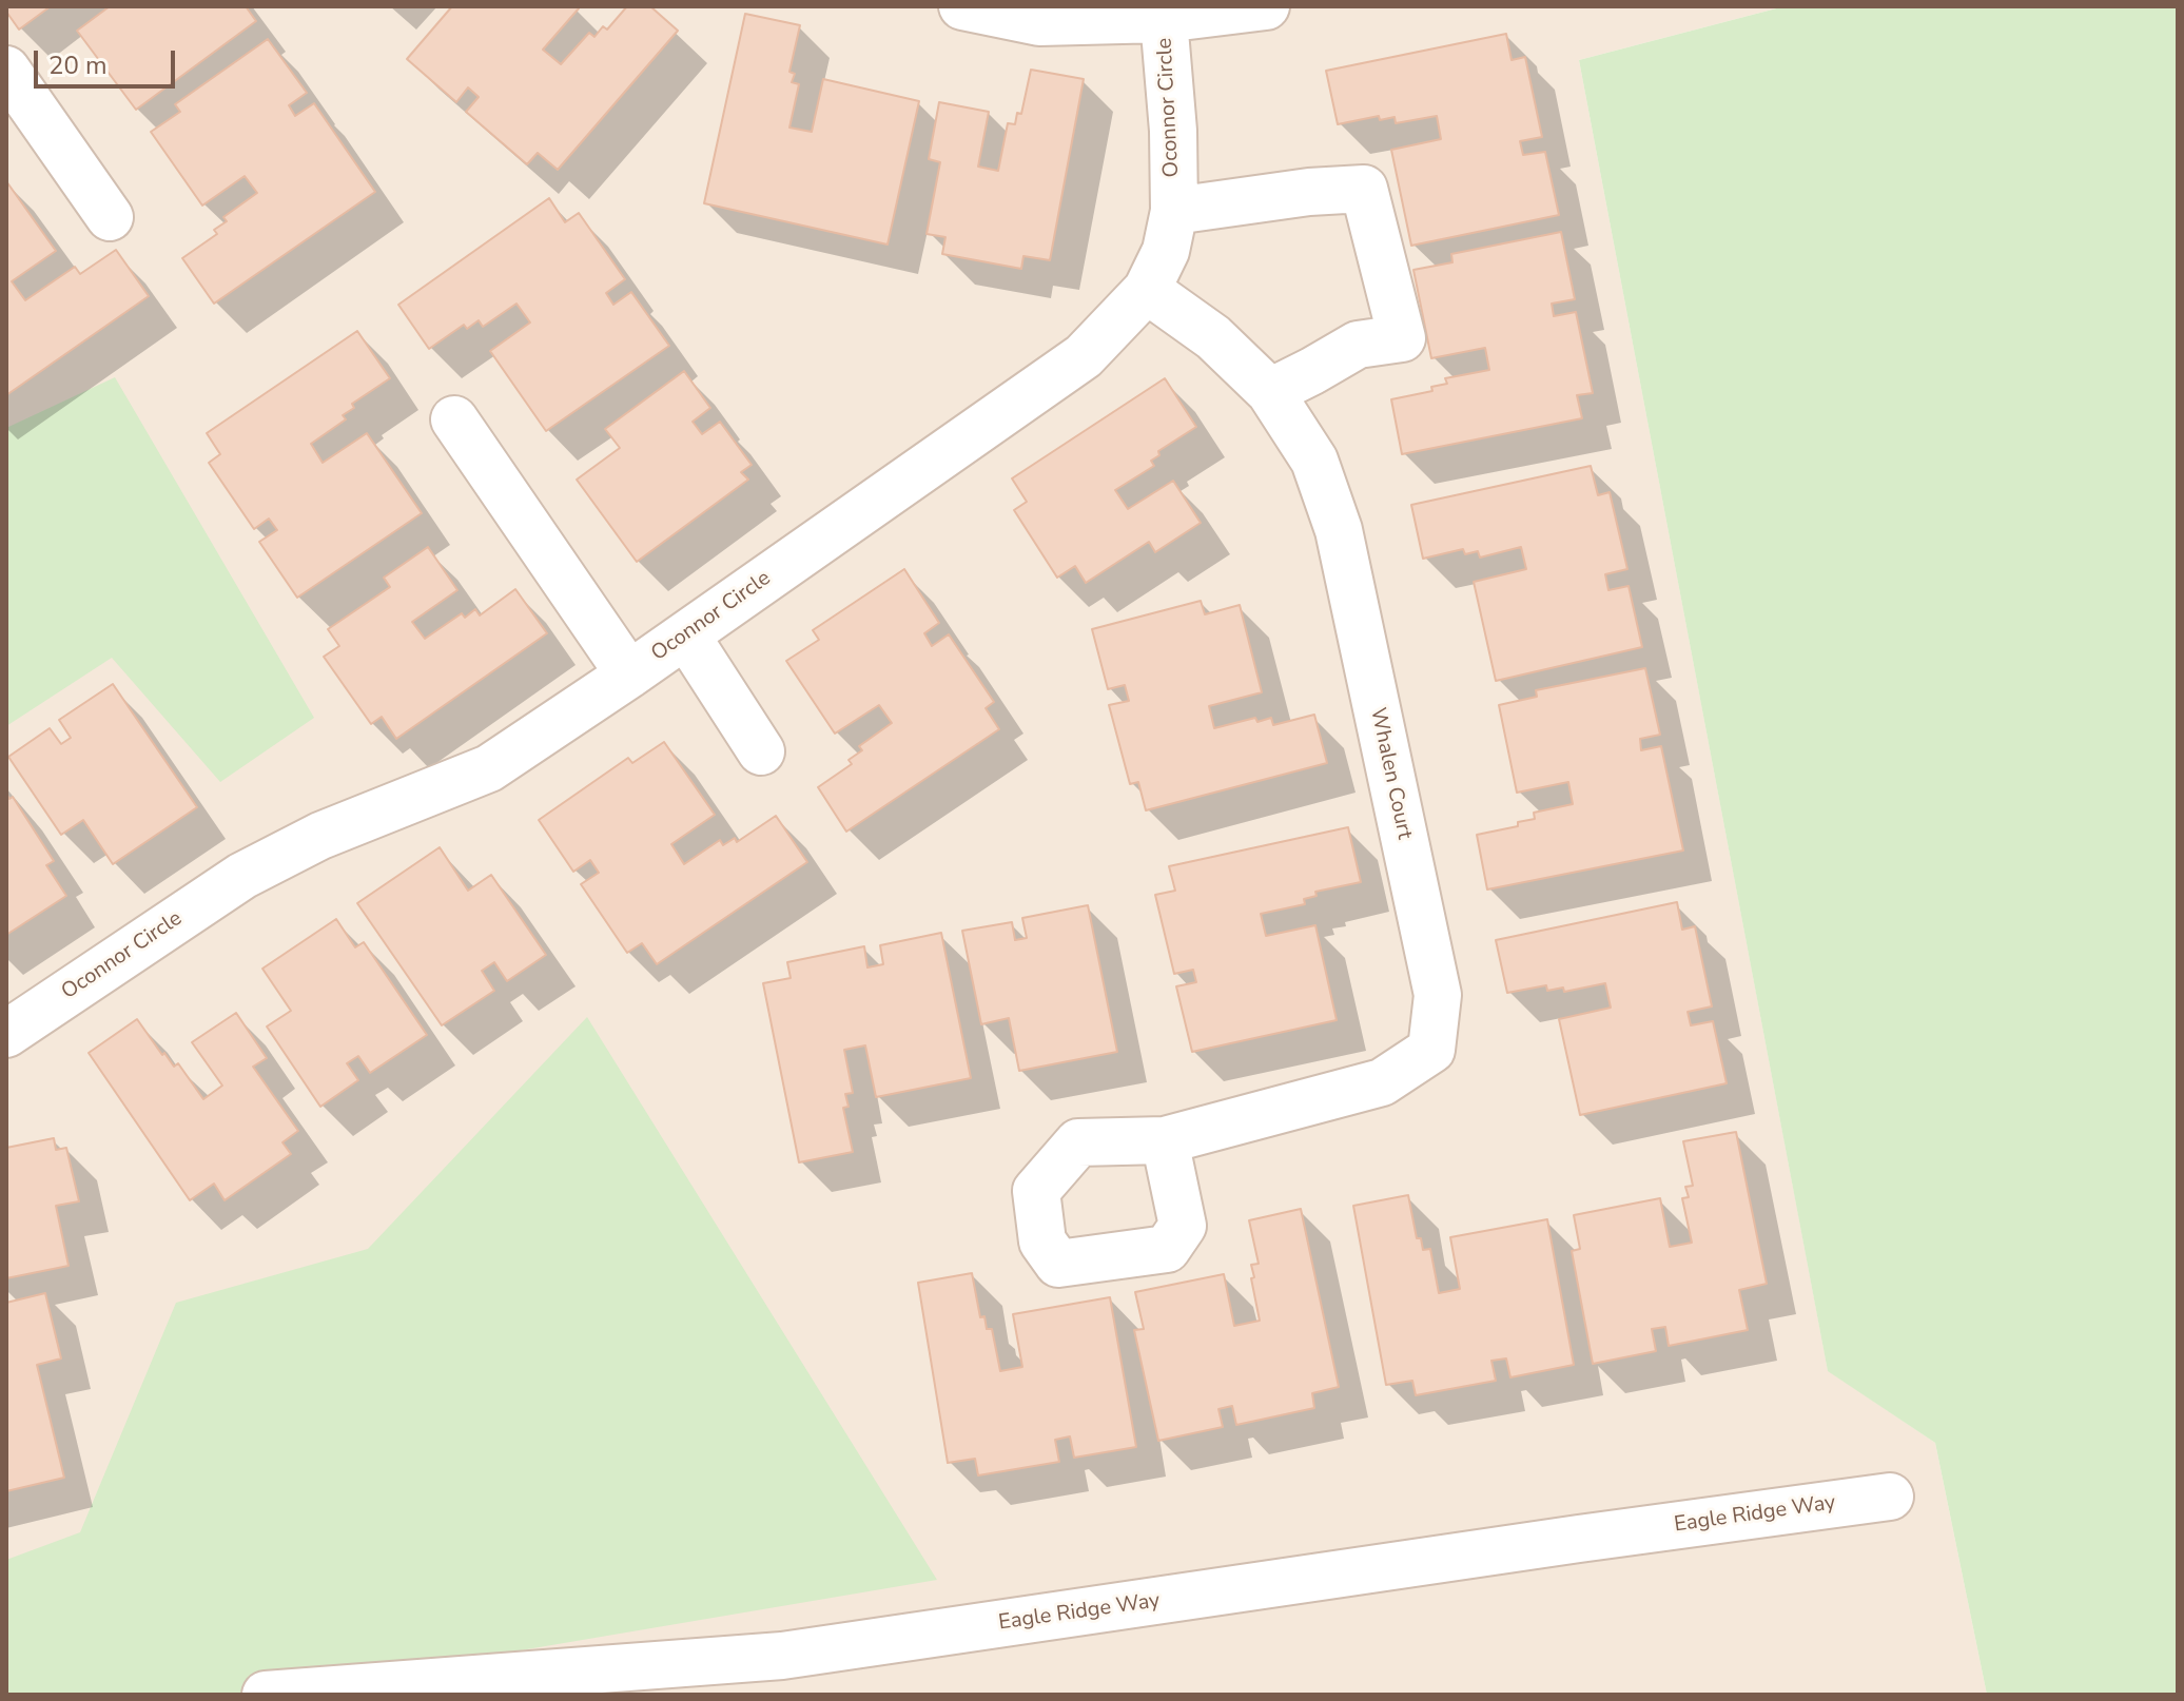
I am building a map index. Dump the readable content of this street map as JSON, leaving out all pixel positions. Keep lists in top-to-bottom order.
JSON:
{
  "streets": {
    "street": ["Oconnor Circle", "Whalen Court", "Eagle Ridge Way"]
  },
  "crossings": [
    ["Oconnor Circle", "Whalen Court"]
  ],
  "scale_bar": "20 m"
}
